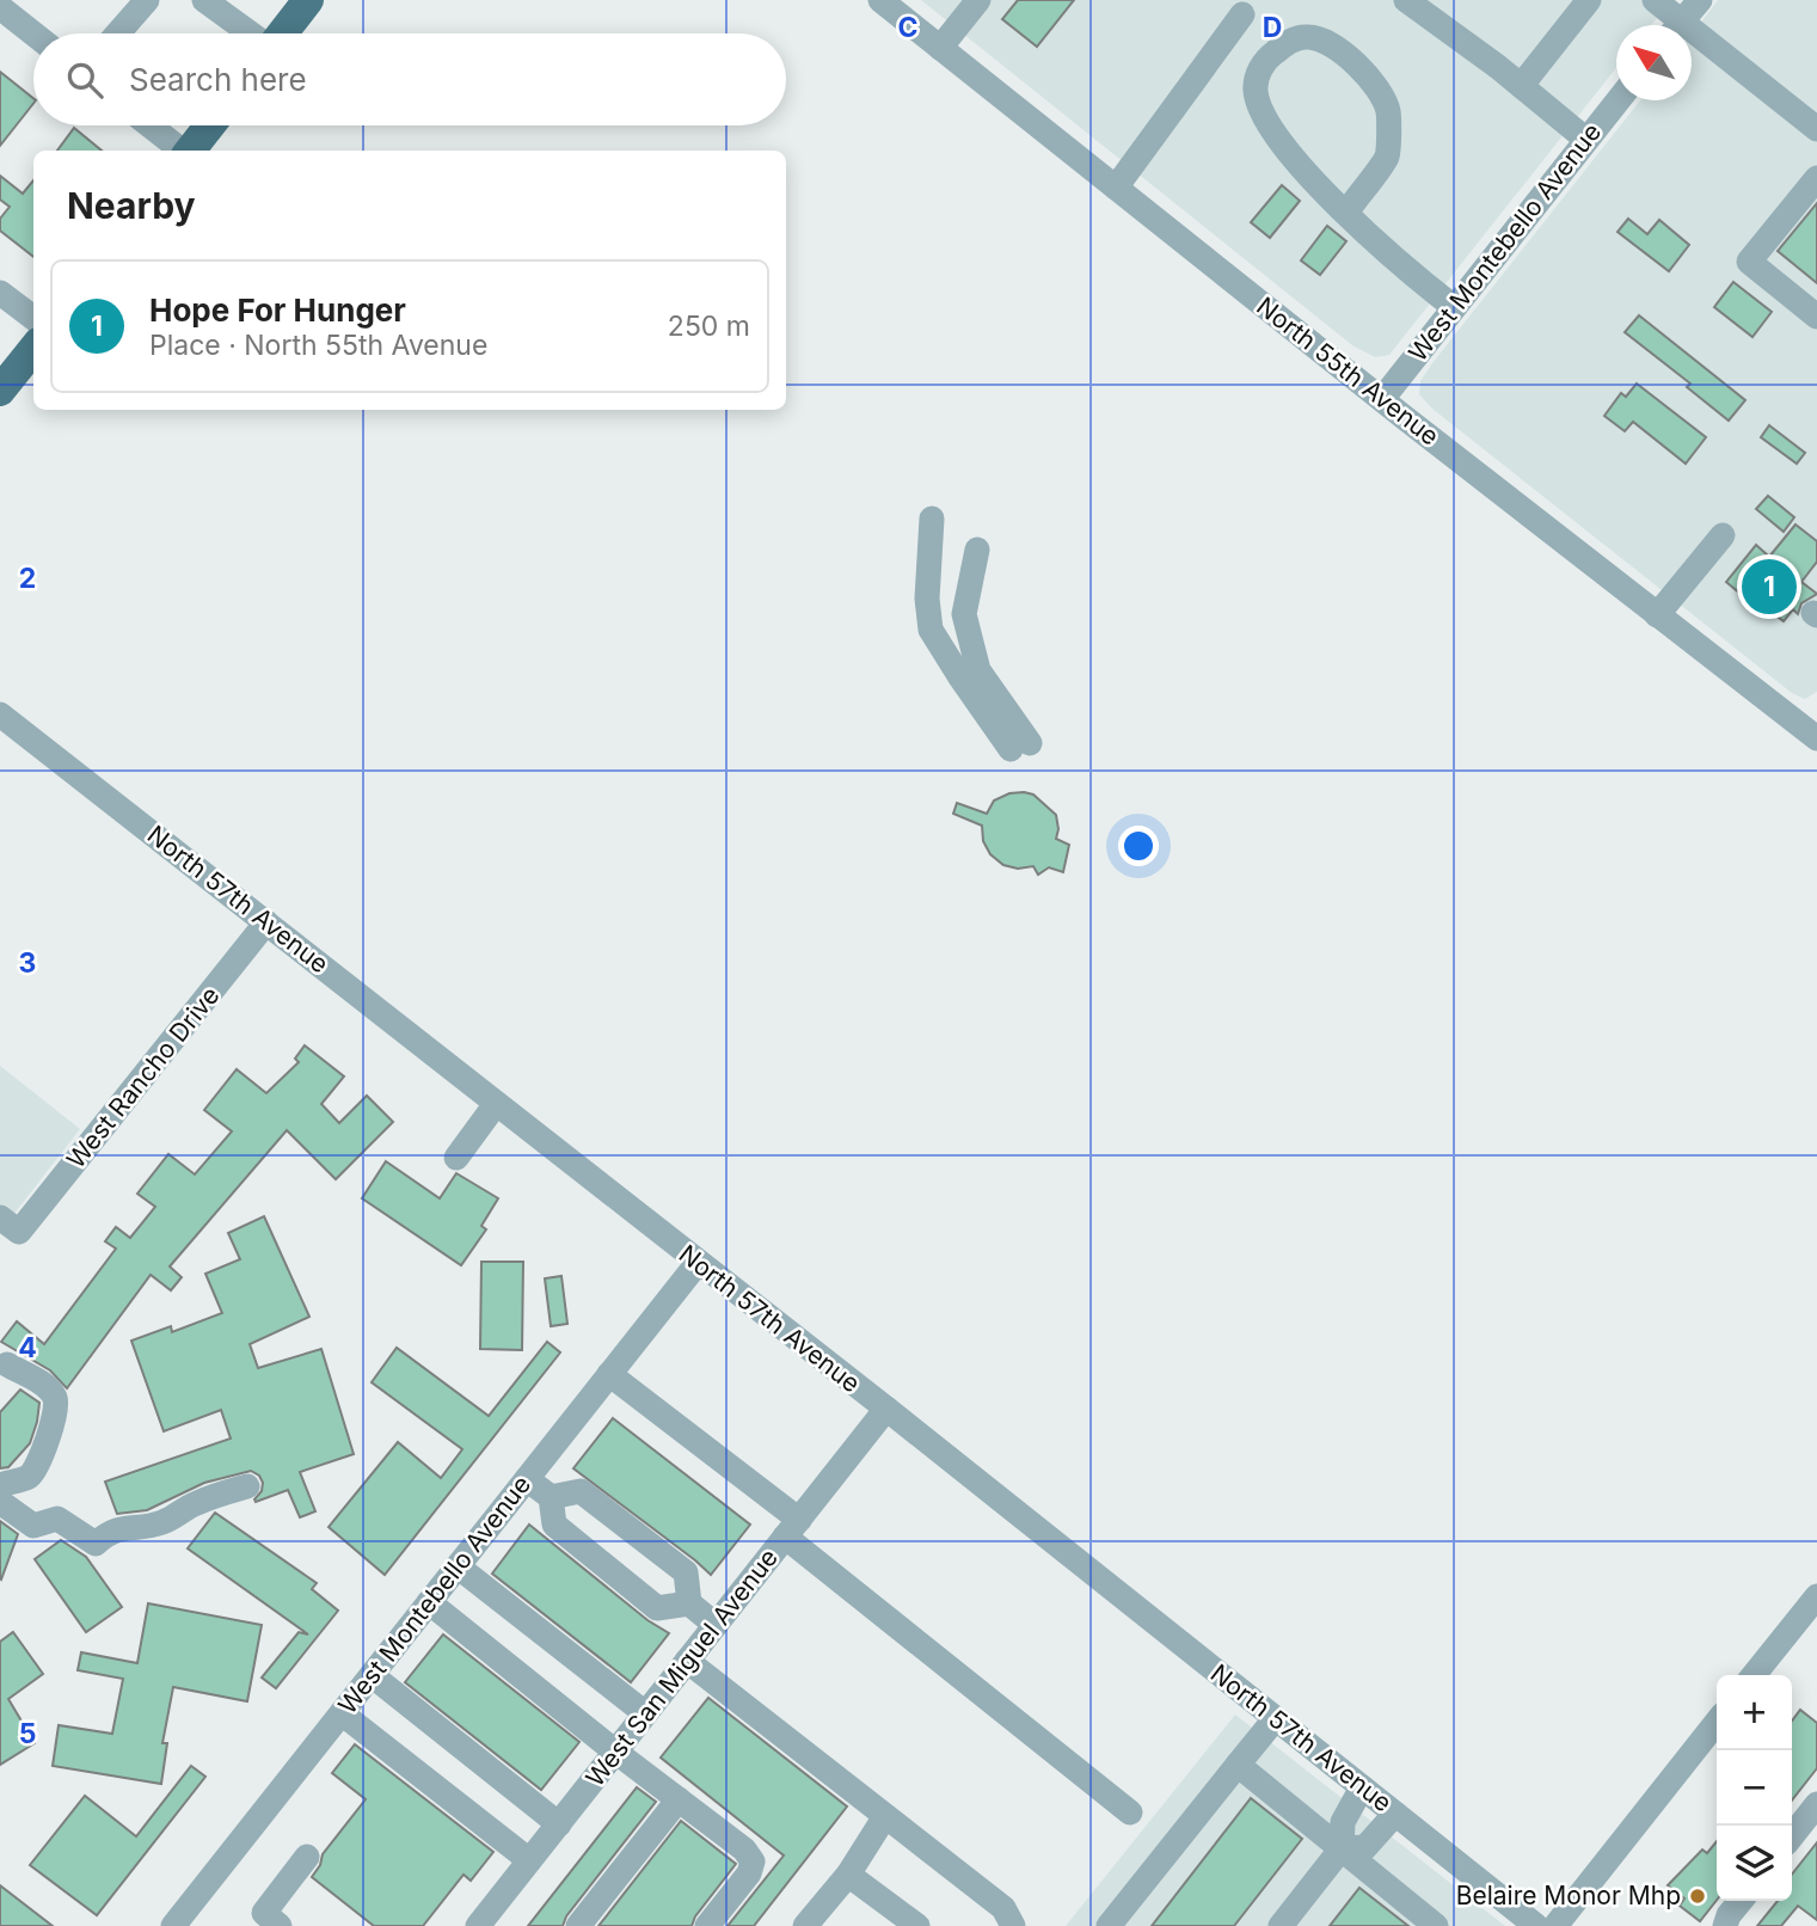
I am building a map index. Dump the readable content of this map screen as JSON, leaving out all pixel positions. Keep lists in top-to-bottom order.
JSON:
{
  "streets": {
    "street": [
      "West Montebello Avenue",
      "North 55th Avenue",
      "North 57th Avenue",
      "West Rancho Drive",
      "West San Miguel Avenue"
    ]
  },
  "crossings": [
    ["West Montebello Avenue", "North 55th Avenue"],
    ["West Montebello Avenue", "North 57th Avenue"],
    ["North 57th Avenue", "West Rancho Drive"],
    ["North 57th Avenue", "West San Miguel Avenue"]
  ],
  "places": ["Belaire Monor Mhp"],
  "north": "top left",
  "page": {
    "search": "Search here",
    "heading": "Nearby",
    "list": [
      {
        "mark": "1",
        "name": "Hope For Hunger",
        "note": "Place · North 55th Avenue",
        "value": "250 m"
      }
    ],
    "pins": "1",
    "map_buttons": ["+", "−"]
  },
  "grid": {
    "columns": ["C", "D"],
    "rows": [
      "2",
      "3",
      "4",
      "5"
    ]
  }
}
